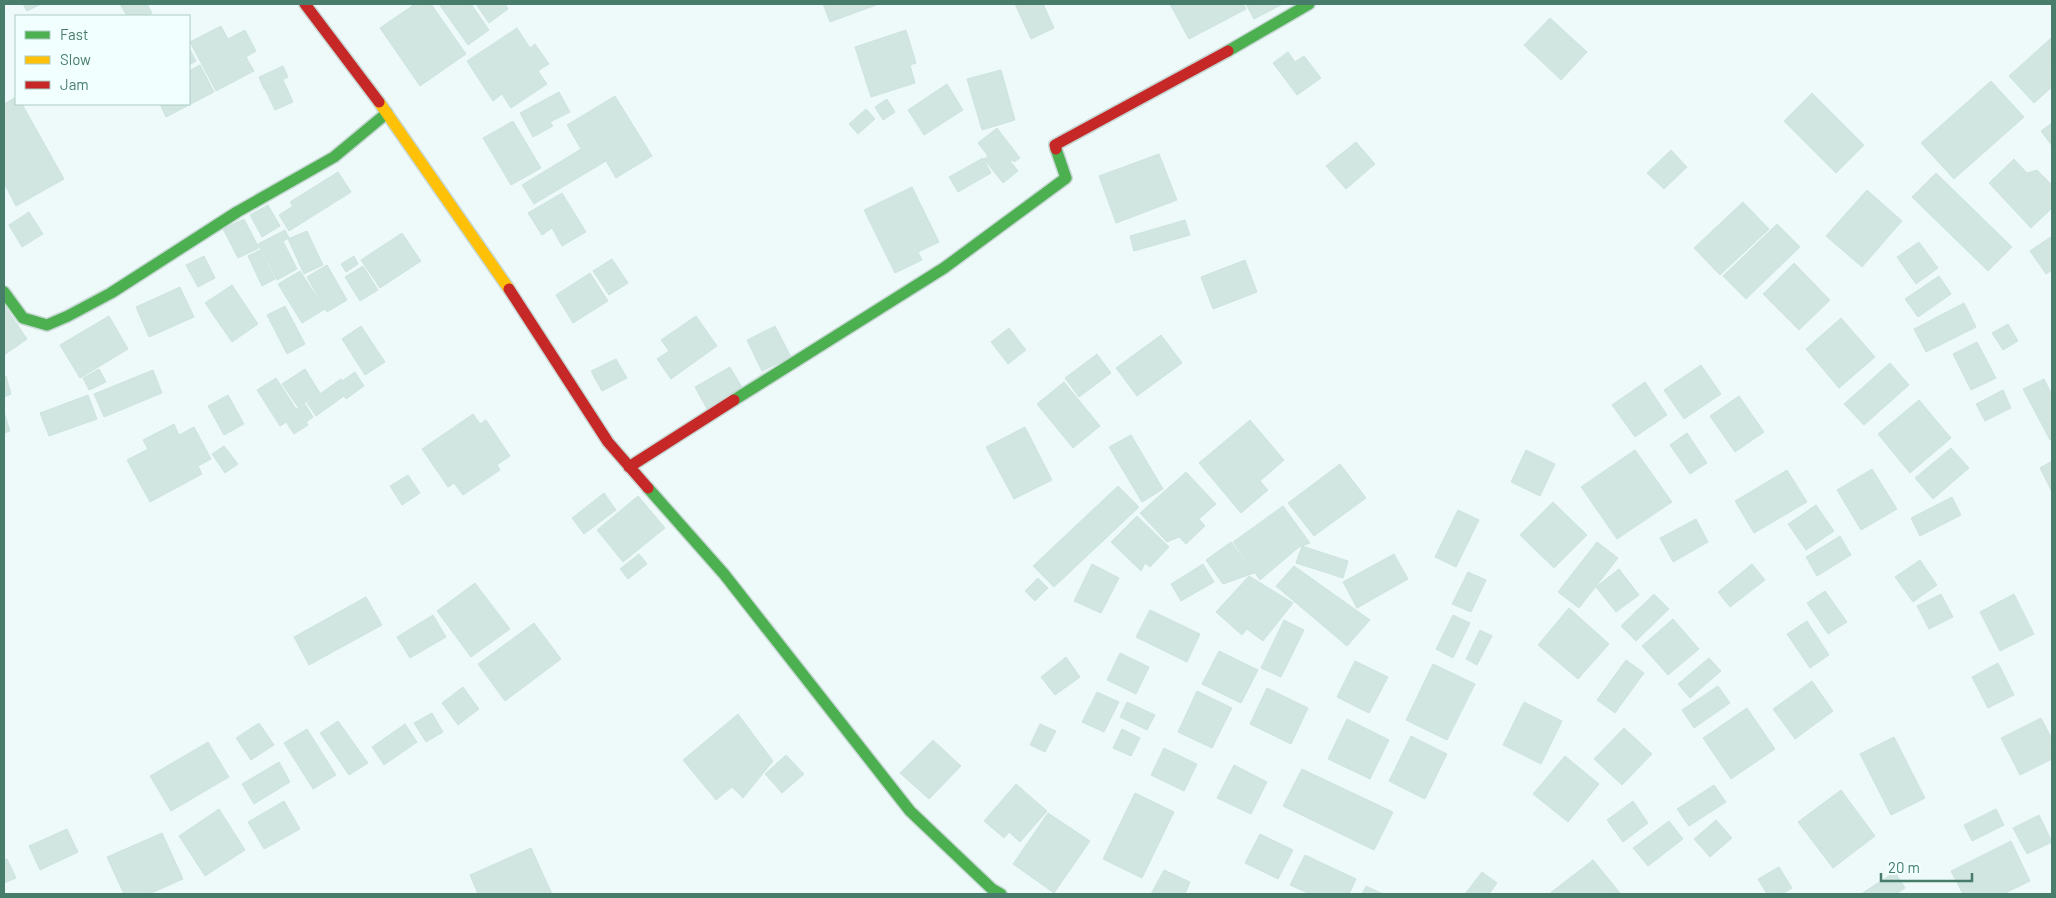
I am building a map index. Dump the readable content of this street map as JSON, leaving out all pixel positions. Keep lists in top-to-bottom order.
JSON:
{
  "legend": ["Fast", "Slow", "Jam"],
  "scale_bar": "20 m"
}
